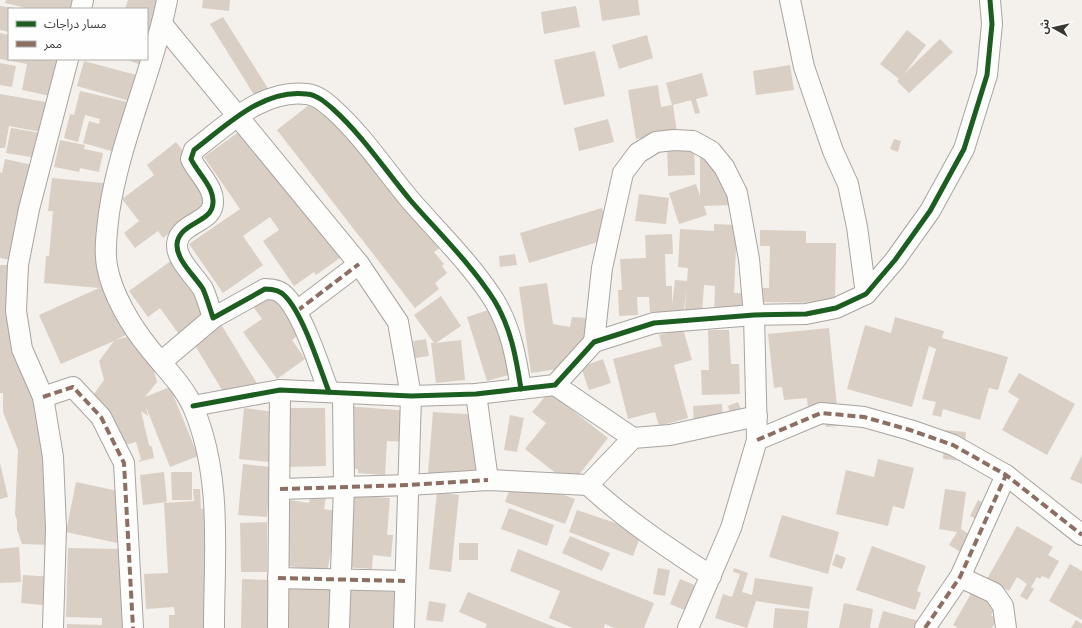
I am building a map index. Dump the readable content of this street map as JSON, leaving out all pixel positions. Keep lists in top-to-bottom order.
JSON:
{
  "legend": ["مسار دراجات", "ممر"],
  "north": "left"
}
